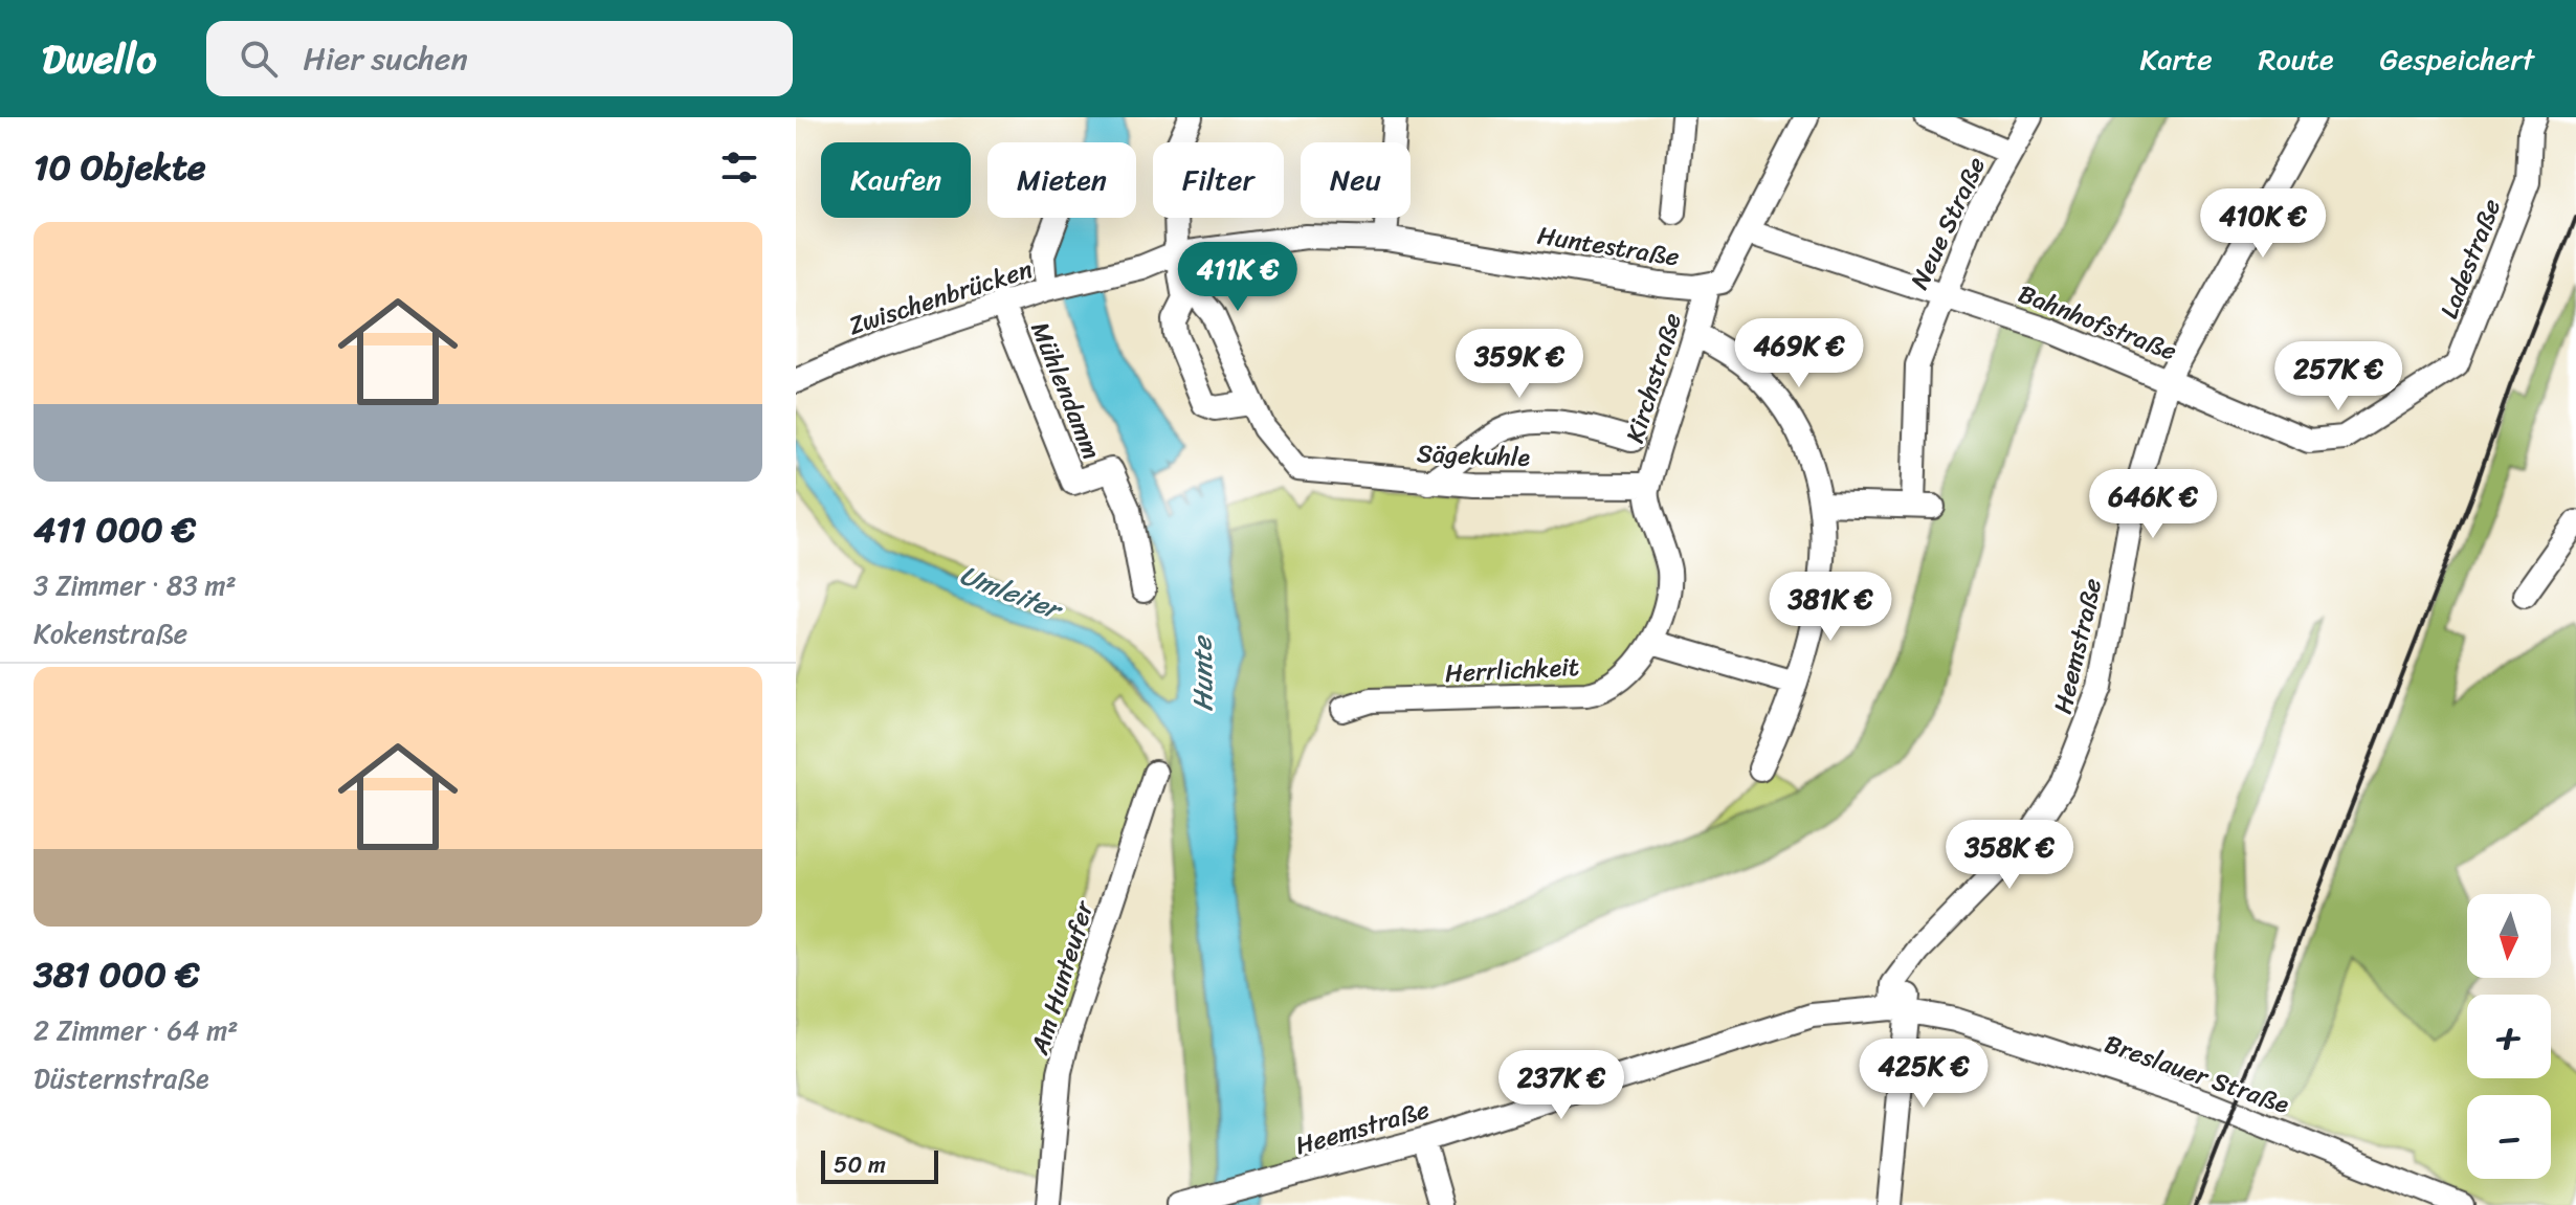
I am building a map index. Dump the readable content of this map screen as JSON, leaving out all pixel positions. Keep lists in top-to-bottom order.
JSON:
{
  "streets": {
    "street": [
      "Neue Straße",
      "Huntestraße",
      "Ladestraße",
      "Zwischenbrücken",
      "Bahnhofstraße",
      "Kirchstraße",
      "Mühlendamm",
      "Sägekuhle",
      "Heemstraße",
      "Herrlichkeit",
      "Am Hunteufer",
      "Breslauer Straße"
    ]
  },
  "crossings": [
    ["Neue Straße", "Bahnhofstraße"],
    ["Huntestraße", "Zwischenbrücken"],
    ["Huntestraße", "Kirchstraße"],
    ["Ladestraße", "Bahnhofstraße"],
    ["Zwischenbrücken", "Mühlendamm"],
    ["Bahnhofstraße", "Heemstraße"],
    ["Kirchstraße", "Sägekuhle"],
    ["Kirchstraße", "Herrlichkeit"],
    ["Sägekuhle", "Herrlichkeit"],
    ["Heemstraße", "Breslauer Straße"]
  ],
  "water": ["Umleiter", "Hunte"],
  "scale_bar": "50 m",
  "north": "bottom",
  "page": {
    "header": "Dwello",
    "search": "Hier suchen",
    "nav": ["Karte", "Route", "Gespeichert"],
    "heading": "10 Objekte",
    "chip": [
      "Kaufen",
      "Mieten",
      "Filter",
      "Neu"
    ],
    "price": [
      "410K €",
      "411K €",
      "469K €",
      "359K €",
      "257K €",
      "646K €",
      "381K €",
      "358K €",
      "425K €",
      "237K €"
    ],
    "list": [
      {
        "name": "411 000 €",
        "note": "3 Zimmer · 83 m² · Kokenstraße"
      },
      {
        "name": "381 000 €",
        "note": "2 Zimmer · 64 m² · Düsternstraße"
      }
    ],
    "map_buttons": ["+", "−"],
    "scale": "50 m"
  }
}
